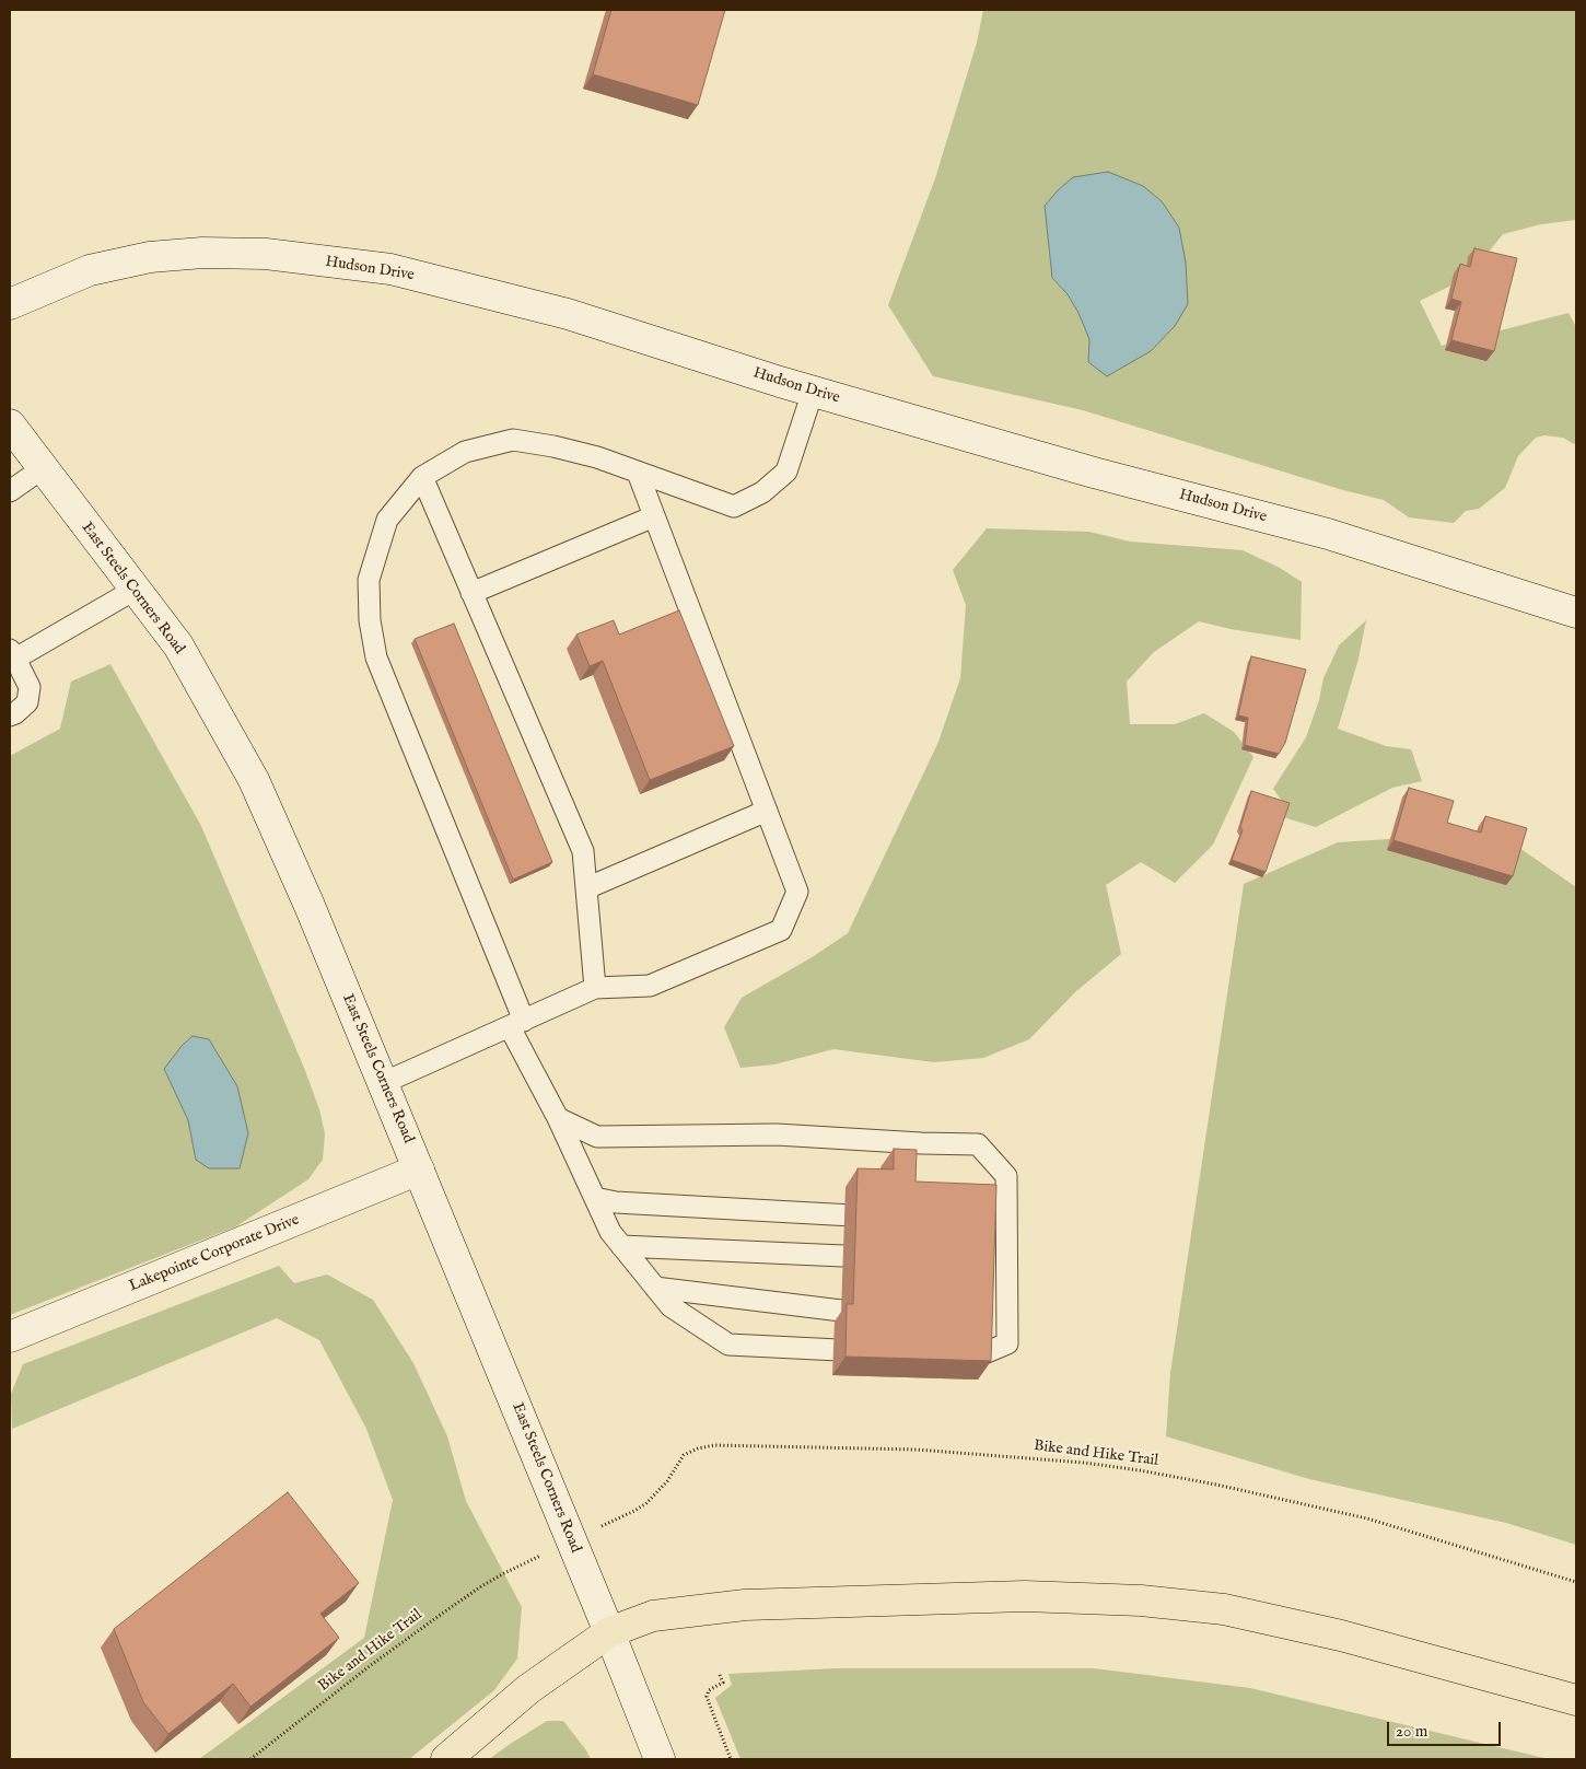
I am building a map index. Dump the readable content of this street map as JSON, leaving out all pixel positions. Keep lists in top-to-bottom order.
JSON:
{
  "streets": {
    "street": ["Hudson Drive", "East Steels Corners Road", "Lakepointe Corporate Drive"],
    "path": ["Bike and Hike Trail"]
  },
  "crossings": [
    ["East Steels Corners Road", "Lakepointe Corporate Drive"]
  ],
  "scale_bar": "20 m"
}
